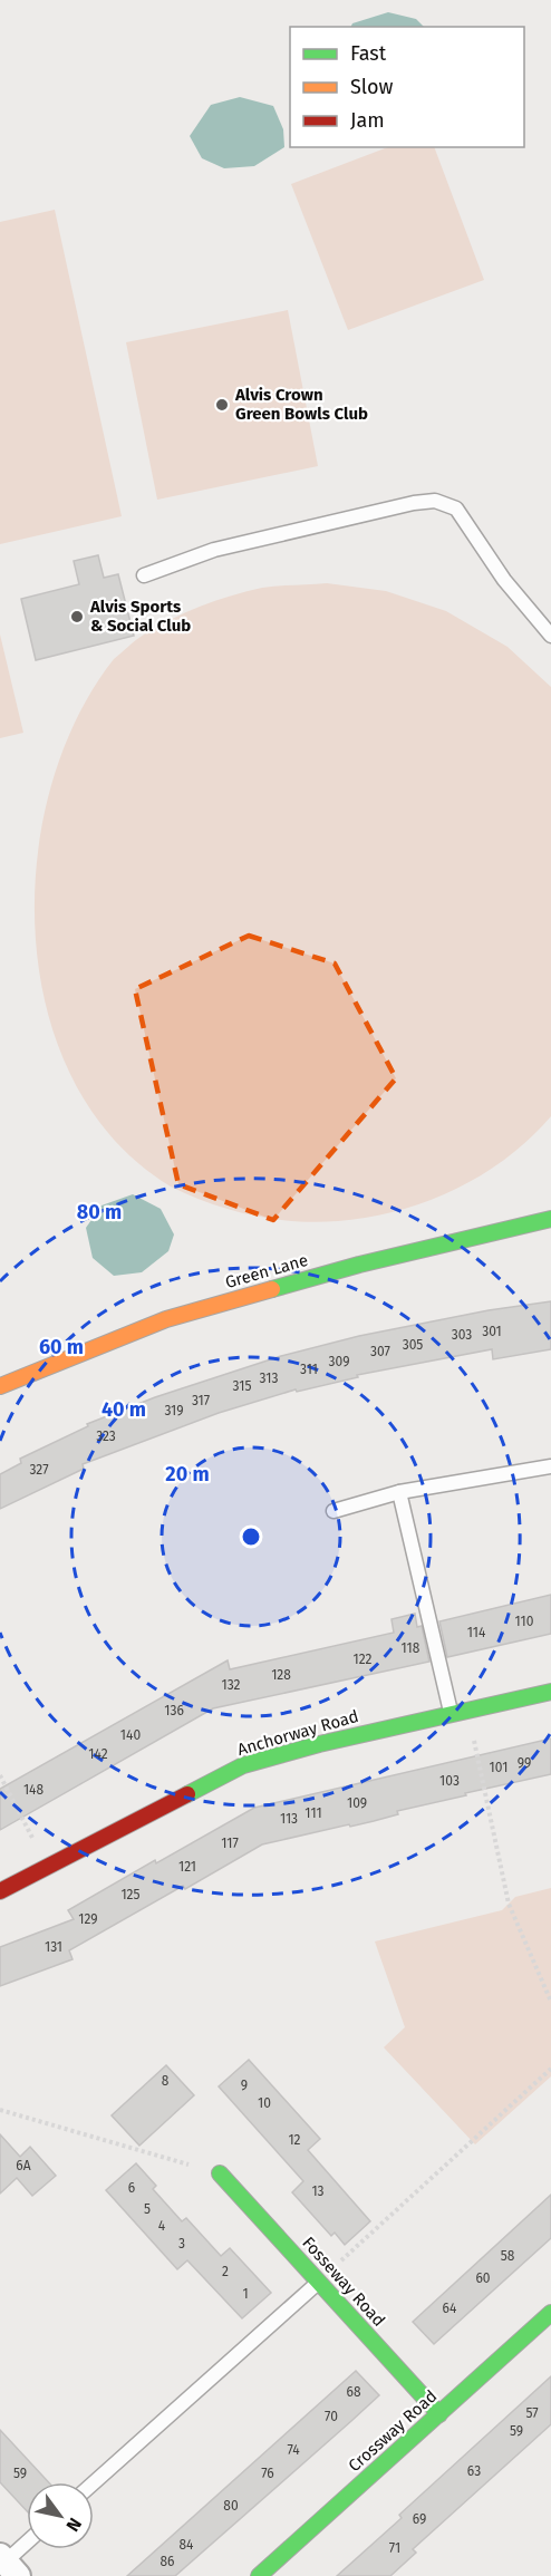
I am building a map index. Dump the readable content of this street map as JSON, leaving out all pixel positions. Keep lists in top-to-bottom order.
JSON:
{
  "streets": {
    "street": [
      "Green Lane",
      "Anchorway Road",
      "Fosseway Road",
      "Crossway Road"
    ]
  },
  "crossings": [
    ["Fosseway Road", "Crossway Road"]
  ],
  "places": ["Alvis Crown Green Bowls Club", "Alvis Sports & Social Club"],
  "house_numbers": [
    "301",
    "303",
    "305",
    "307",
    "309",
    "311",
    "313",
    "315",
    "317",
    "319",
    "323",
    "327",
    "110",
    "114",
    "118",
    "122",
    "128",
    "132",
    "136",
    "140",
    "142",
    "99",
    "101",
    "103",
    "148",
    "109",
    "111",
    "113",
    "117",
    "121",
    "125",
    "129",
    "131",
    "8",
    "9",
    "10",
    "12",
    "6A",
    "6",
    "13",
    "5",
    "4",
    "3",
    "58",
    "2",
    "60",
    "1",
    "64",
    "68",
    "57",
    "70",
    "59",
    "74",
    "63",
    "59",
    "76",
    "80",
    "69",
    "84",
    "71",
    "86"
  ],
  "legend": ["Fast", "Slow", "Jam"],
  "north": "bottom right",
  "rings": [
    "80 m",
    "60 m",
    "40 m",
    "20 m"
  ]
}
